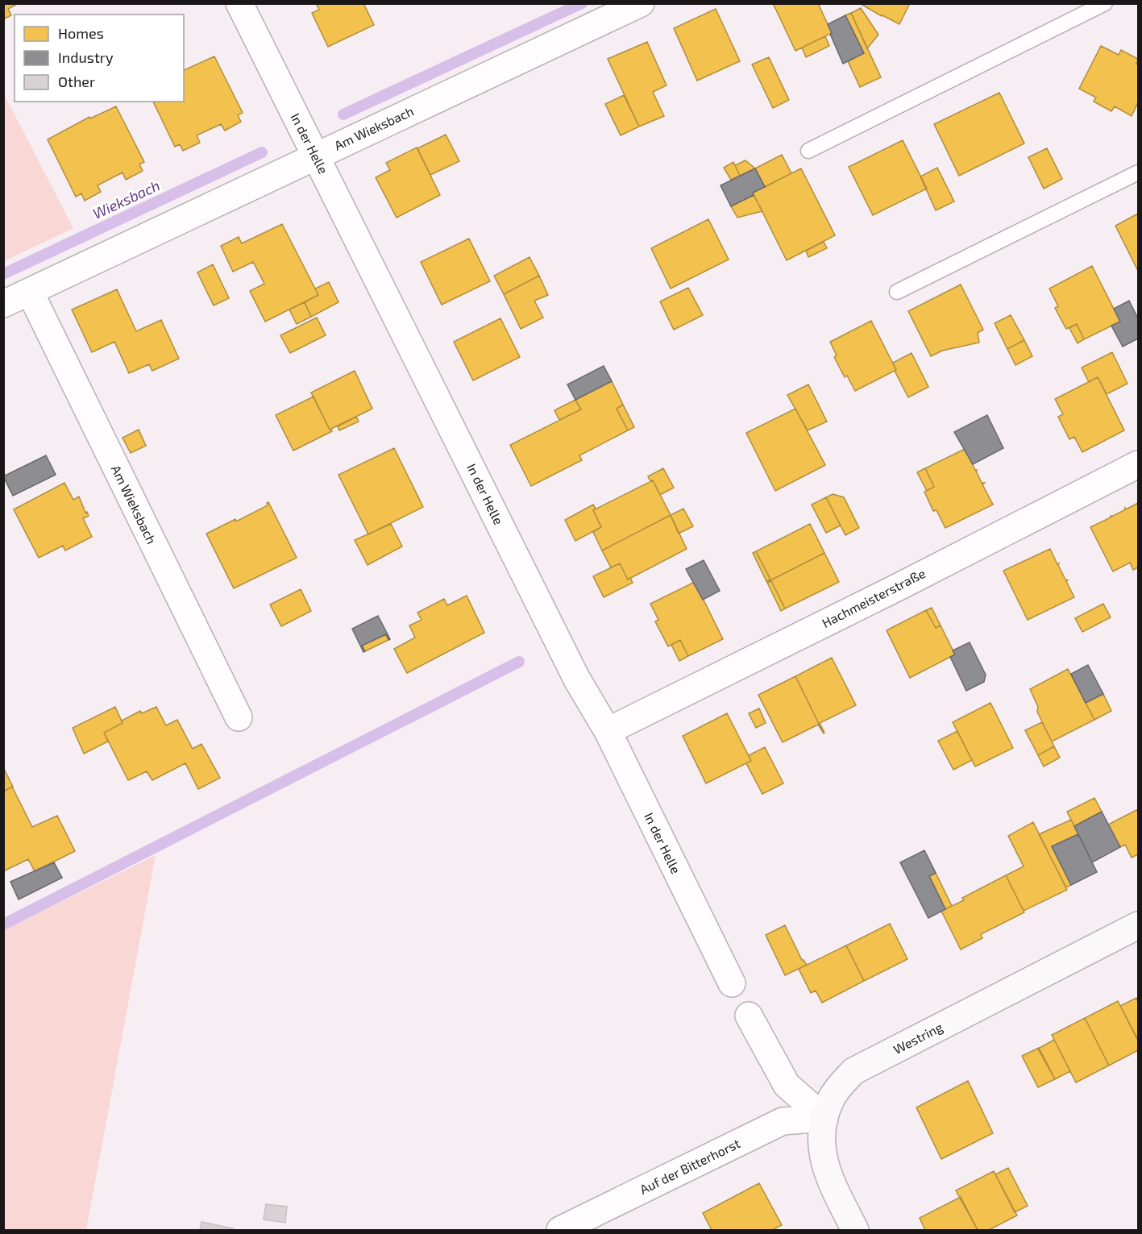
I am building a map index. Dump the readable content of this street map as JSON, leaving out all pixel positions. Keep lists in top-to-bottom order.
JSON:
{
  "streets": {
    "main road": ["Westring"],
    "street": [
      "Am Wieksbach",
      "In der Helle",
      "Hachmeisterstraße",
      "Auf der Bitterhorst"
    ]
  },
  "crossings": [
    ["Am Wieksbach", "In der Helle"],
    ["In der Helle", "Hachmeisterstraße"],
    ["Westring", "Auf der Bitterhorst"]
  ],
  "water": ["Wieksbach"],
  "legend": ["Homes", "Industry", "Other"]
}
